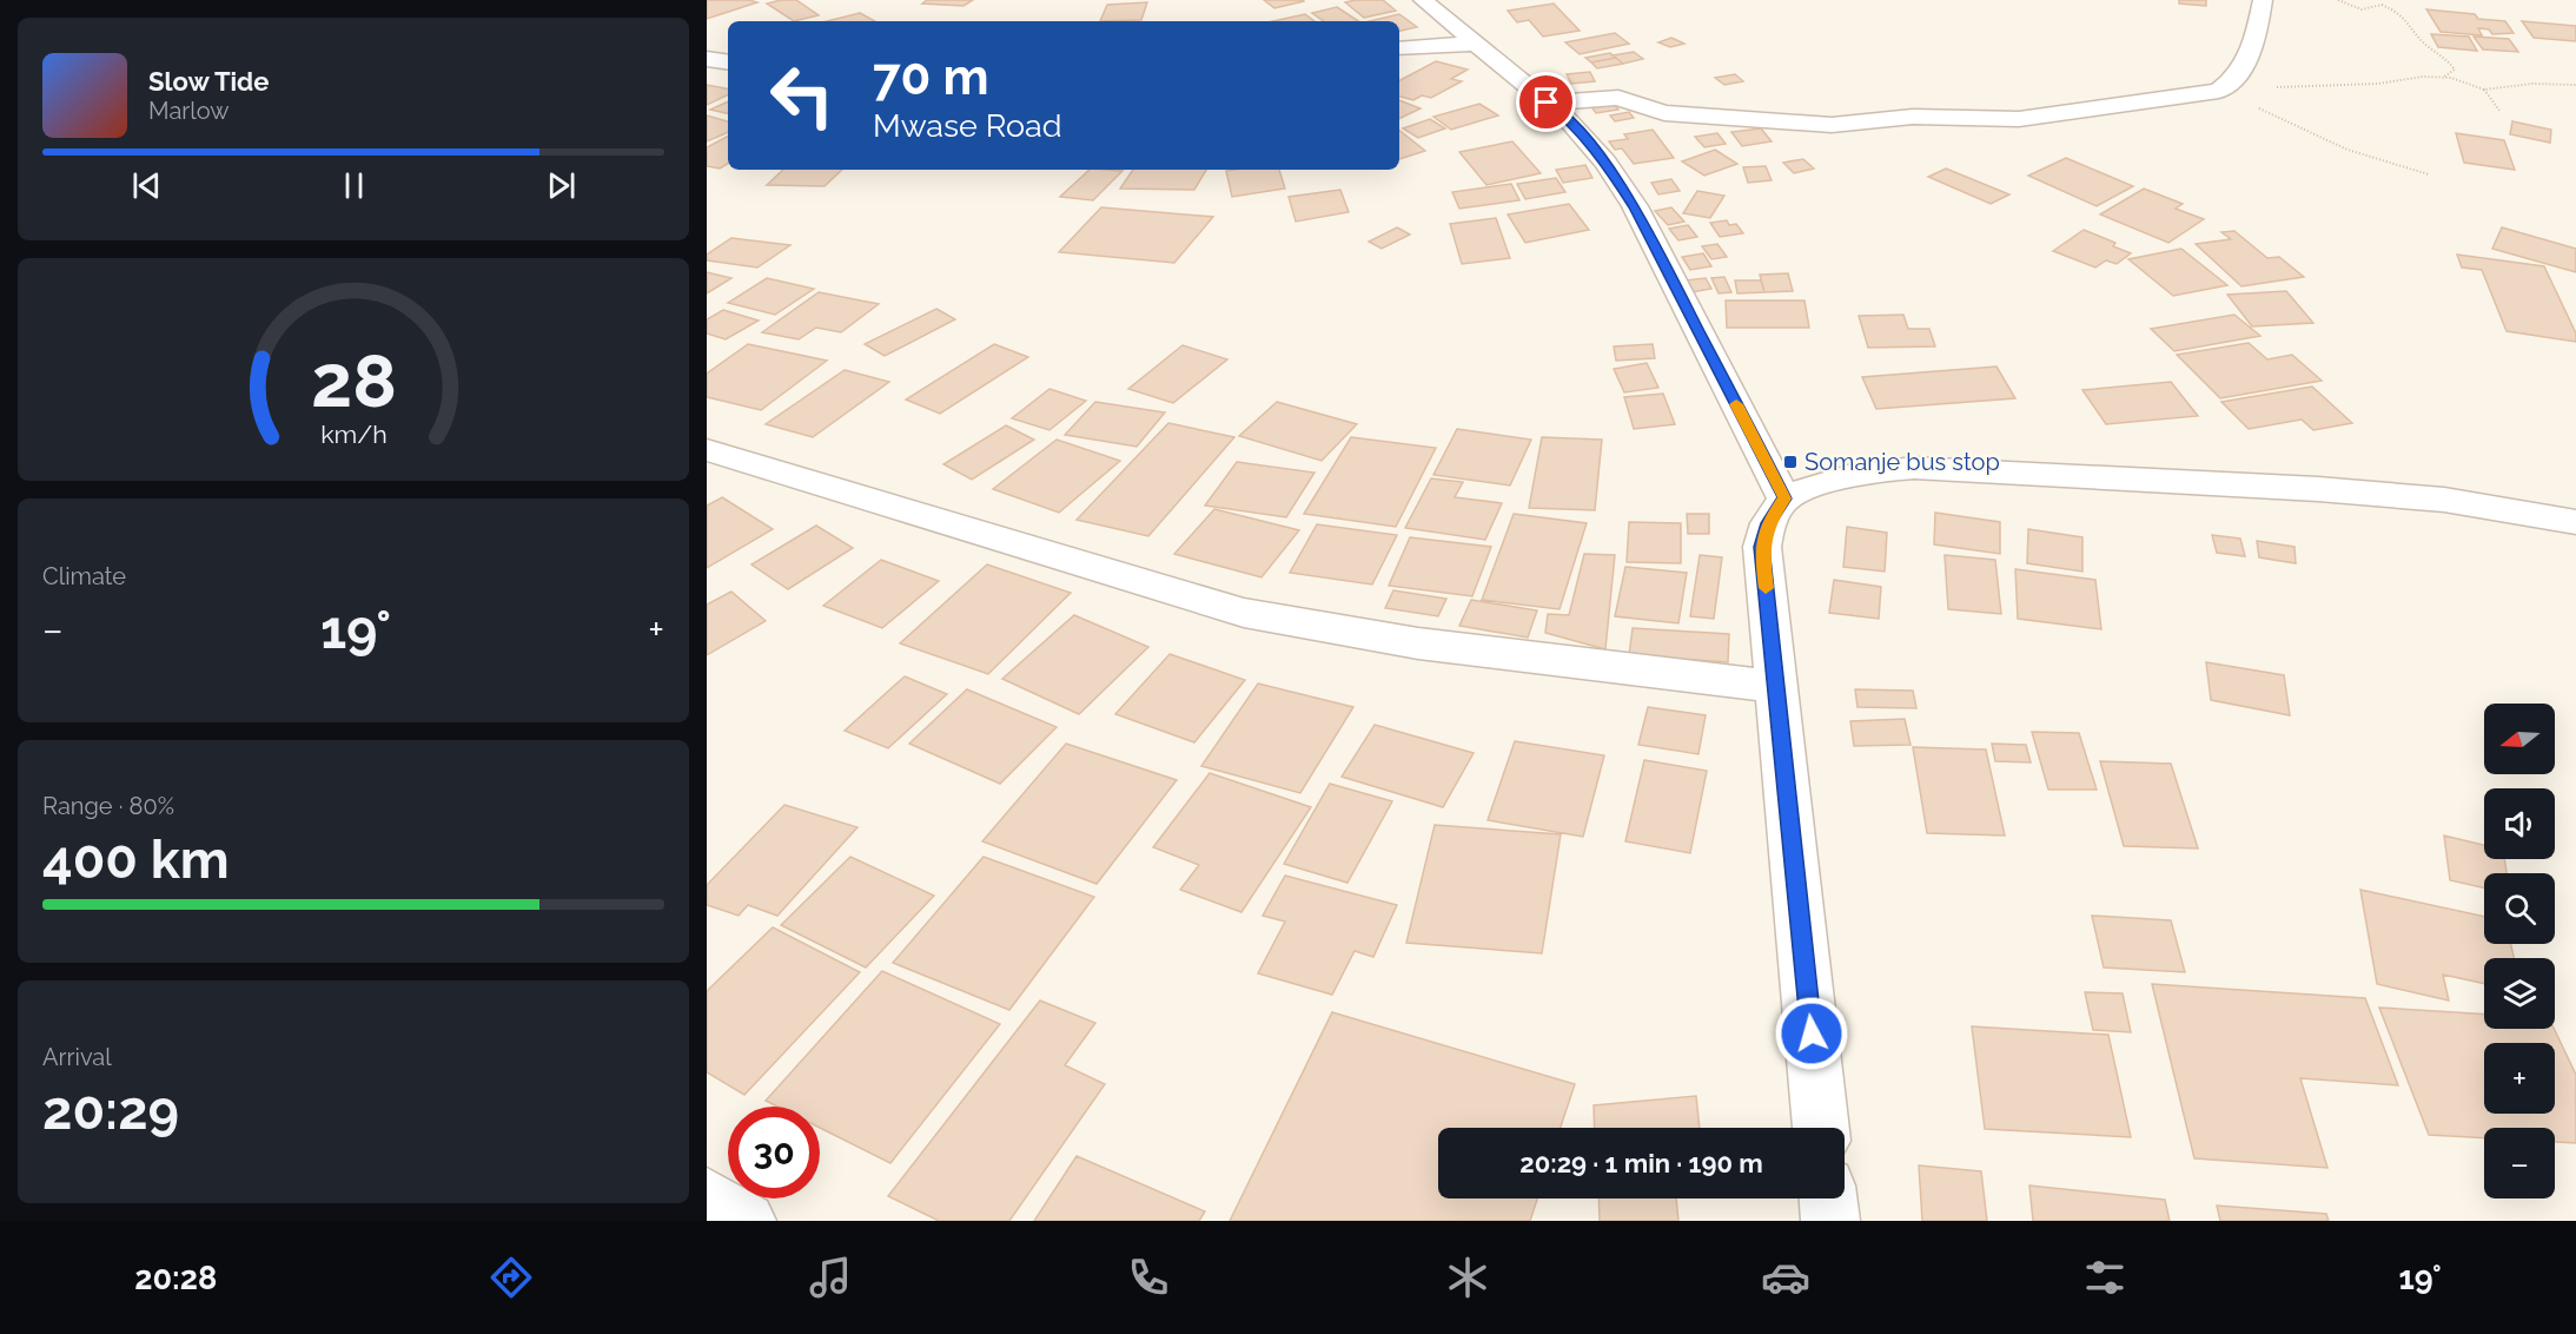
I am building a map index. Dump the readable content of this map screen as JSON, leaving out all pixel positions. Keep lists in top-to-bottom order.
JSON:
{
  "places": {
    "transit": ["Somanje bus stop"]
  },
  "north": "left",
  "page": {
    "turn": ["70 m", "Mwase Road"],
    "song": ["Slow Tide", "Marlow"],
    "tile": [
      "Climate",
      ["Range · 80%", "400 km"],
      ["Arrival", "20:29"]
    ],
    "heat": ["−", "19°", "+"],
    "map_buttons": ["+", "−"],
    "limit": "30",
    "trip": "20:29 · 1 min · 190 m",
    "tabs": ["20:28", "19°"],
    "gauge": ["28", "km/h"]
  }
}
